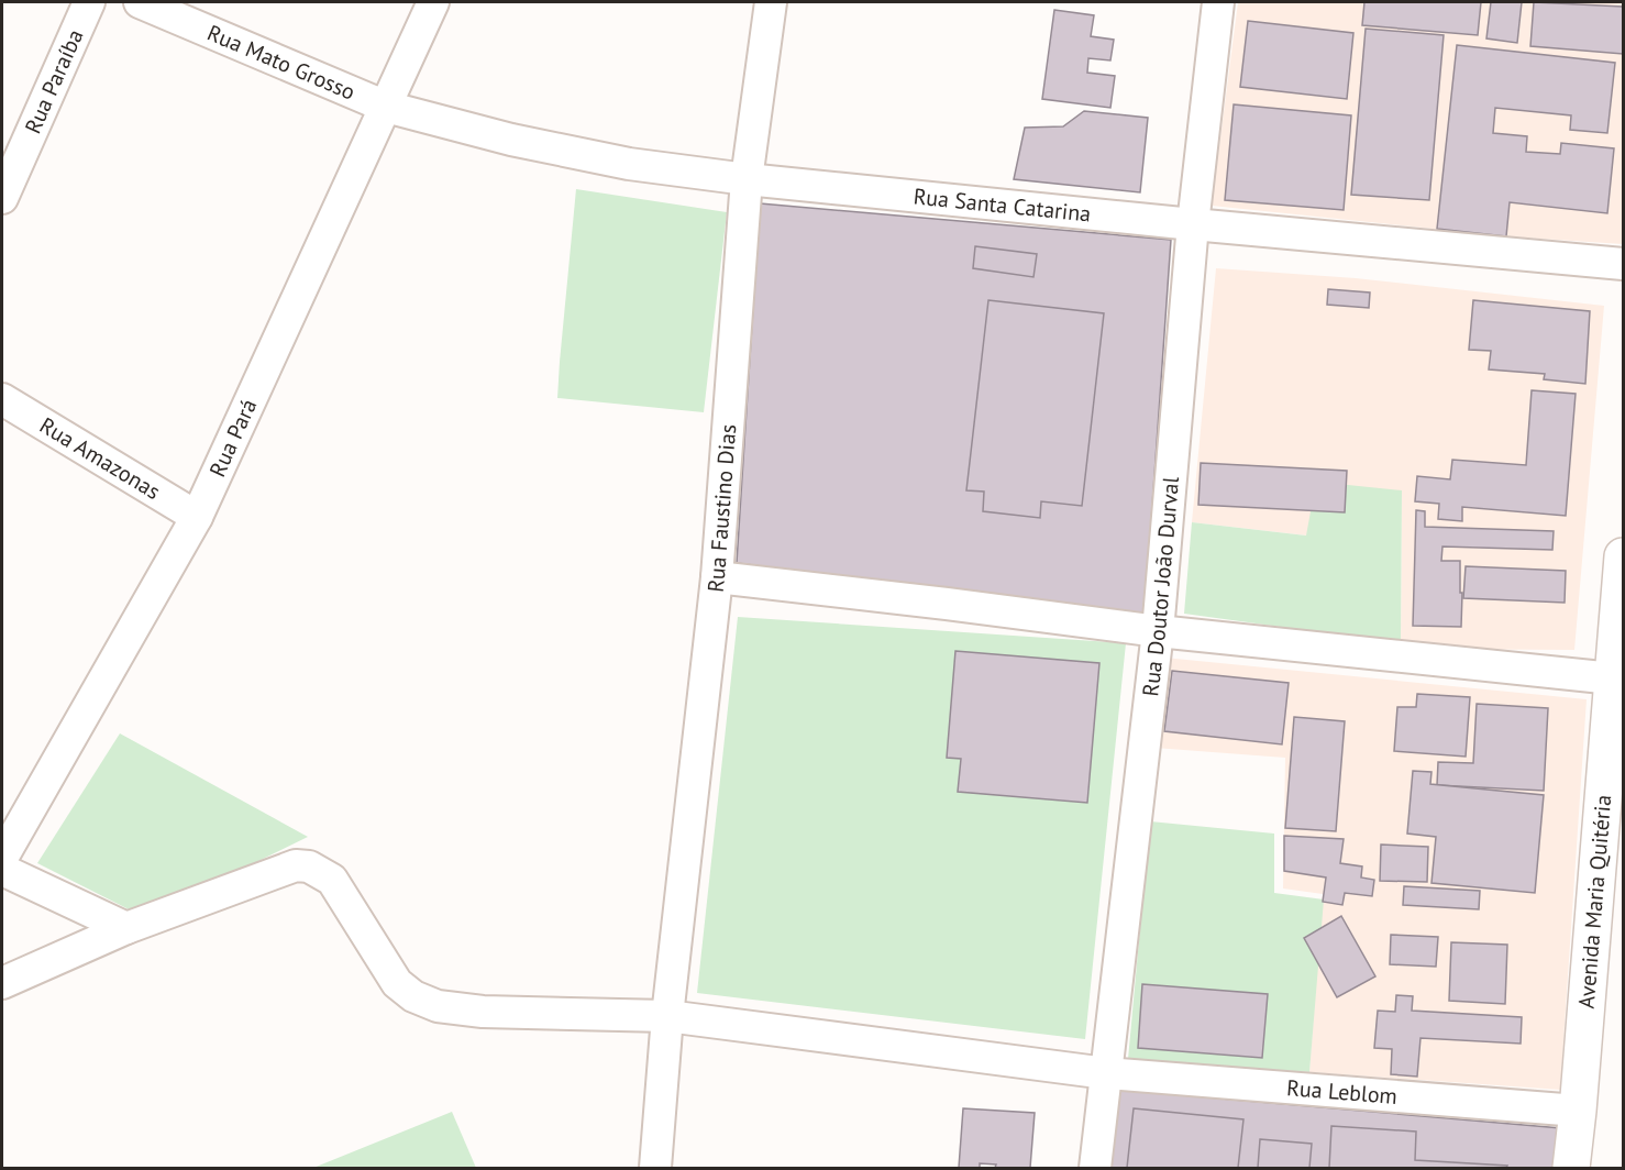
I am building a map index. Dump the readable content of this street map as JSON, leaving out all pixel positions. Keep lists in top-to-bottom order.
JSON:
{
  "streets": {
    "main road": ["Avenida Maria Quitéria"],
    "street": [
      "Rua Mato Grosso",
      "Rua Paraíba",
      "Rua Santa Catarina",
      "Rua Pará",
      "Rua Amazonas",
      "Rua Faustino Dias",
      "Rua Doutor João Durval",
      "Rua Leblom"
    ]
  },
  "crossings": [
    ["Rua Mato Grosso", "Rua Santa Catarina"],
    ["Rua Mato Grosso", "Rua Pará"],
    ["Rua Santa Catarina", "Rua Pará"],
    ["Rua Santa Catarina", "Rua Faustino Dias"],
    ["Rua Santa Catarina", "Rua Doutor João Durval"],
    ["Rua Pará", "Rua Amazonas"],
    ["Rua Faustino Dias", "Rua Leblom"],
    ["Rua Doutor João Durval", "Rua Leblom"],
    ["Avenida Maria Quitéria", "Rua Leblom"]
  ]
}
